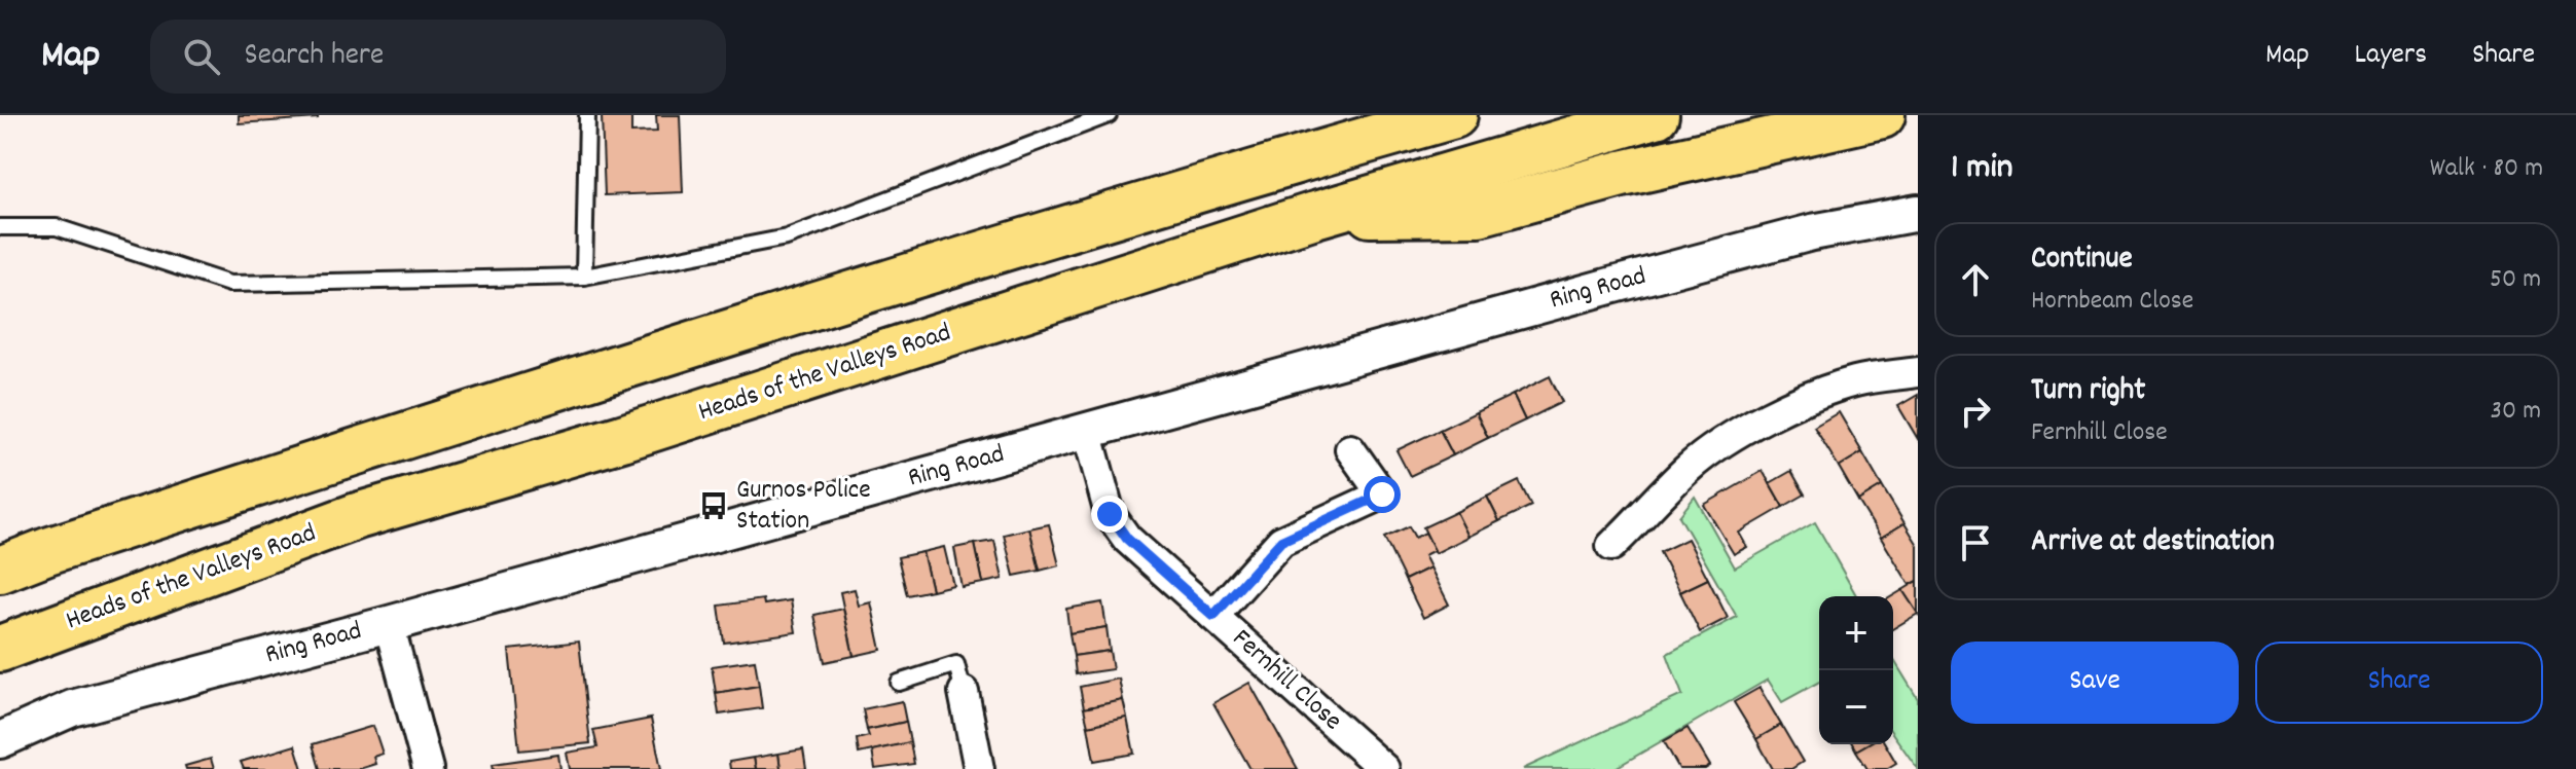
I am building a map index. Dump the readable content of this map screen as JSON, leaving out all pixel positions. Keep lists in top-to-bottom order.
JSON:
{
  "streets": {
    "highway": ["Heads of the Valleys Road"],
    "street": ["Ring Road", "Fernhill Close"]
  },
  "crossings": [
    ["Ring Road", "Fernhill Close"]
  ],
  "places": {
    "bus stop": ["Gurnos Police Station"]
  },
  "page": {
    "header": "Map",
    "search": "Search here",
    "nav": ["Map", "Layers", "Share"],
    "heading": ["1 min", "Walk · 80 m"],
    "list": [
      ["Continue", "Hornbeam Close", "50 m"],
      ["Turn right", "Fernhill Close", "30 m"],
      "Arrive at destination"
    ],
    "map_buttons": ["+", "−"],
    "buttons": ["Save", "Share"]
  }
}
